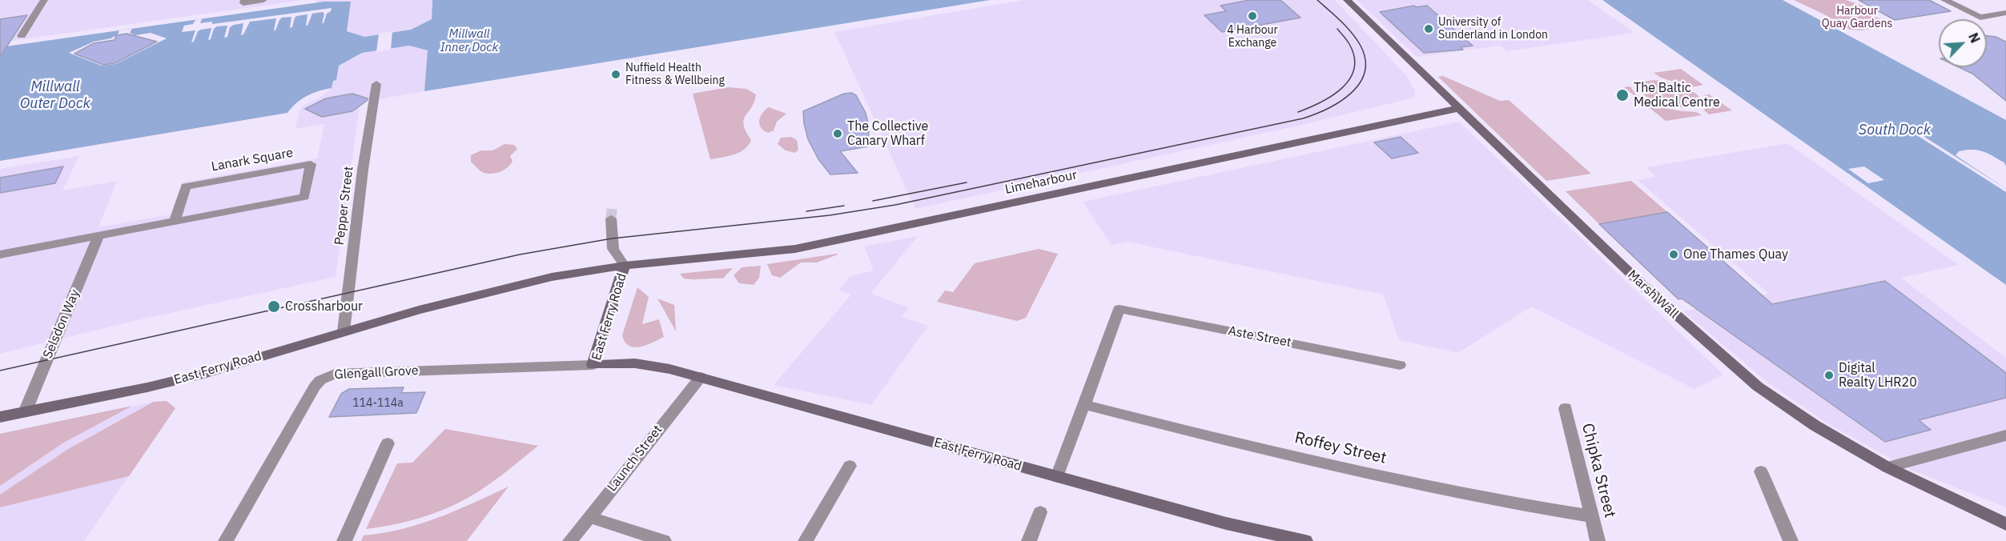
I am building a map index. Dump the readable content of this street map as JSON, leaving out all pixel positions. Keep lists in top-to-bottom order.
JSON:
{
  "streets": {
    "street": [
      "Lanark Square",
      "Limeharbour",
      "Pepper Street",
      "Marsh Wall",
      "East Ferry Road",
      "Selsdon Way",
      "Aste Street",
      "Glengall Grove",
      "Roffey Street",
      "Launch Street",
      "Chipka Street"
    ]
  },
  "crossings": [
    ["Limeharbour", "Marsh Wall"],
    ["Limeharbour", "East Ferry Road"],
    ["Pepper Street", "East Ferry Road"],
    ["East Ferry Road", "Selsdon Way"],
    ["East Ferry Road", "Glengall Grove"],
    ["East Ferry Road", "Launch Street"],
    ["Aste Street", "Roffey Street"],
    ["Roffey Street", "Chipka Street"]
  ],
  "water": ["Millwall Inner Dock", "Millwall Outer Dock", "South Dock"],
  "parks": ["Harbour Quay Gardens"],
  "places": [
    "4 Harbour Exchange",
    "University of Sunderland in London",
    "Nuffield Health Fitness & Wellbeing",
    "The Baltic Medical Centre",
    "The Collective Canary Wharf",
    "One Thames Quay",
    "Crossharbour",
    "Digital Realty LHR20"
  ],
  "house_numbers": ["114-114a"],
  "north": "top right"
}
